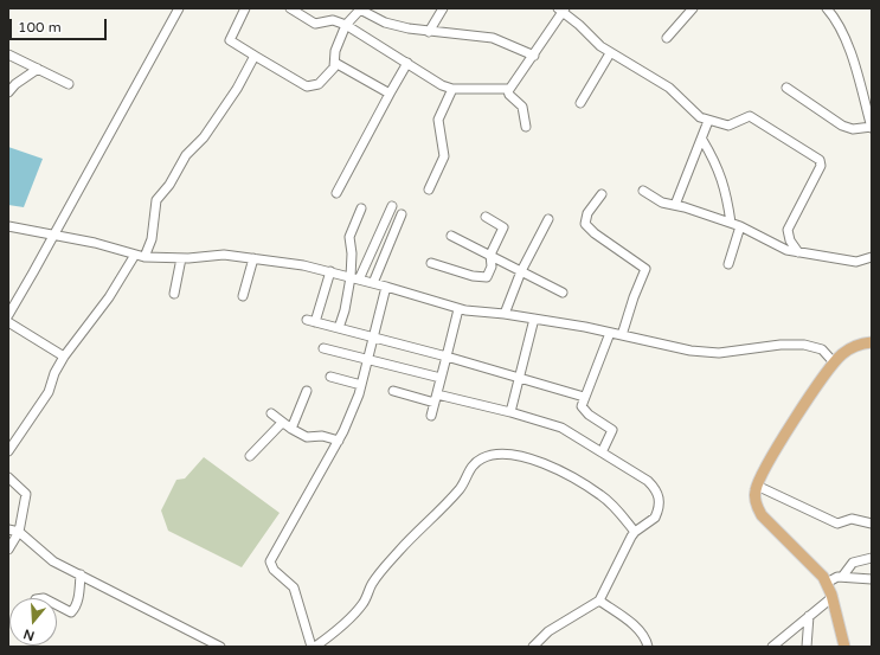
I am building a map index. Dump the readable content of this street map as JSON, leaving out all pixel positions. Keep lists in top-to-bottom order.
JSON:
{
  "scale_bar": "100 m",
  "north": "bottom"
}
